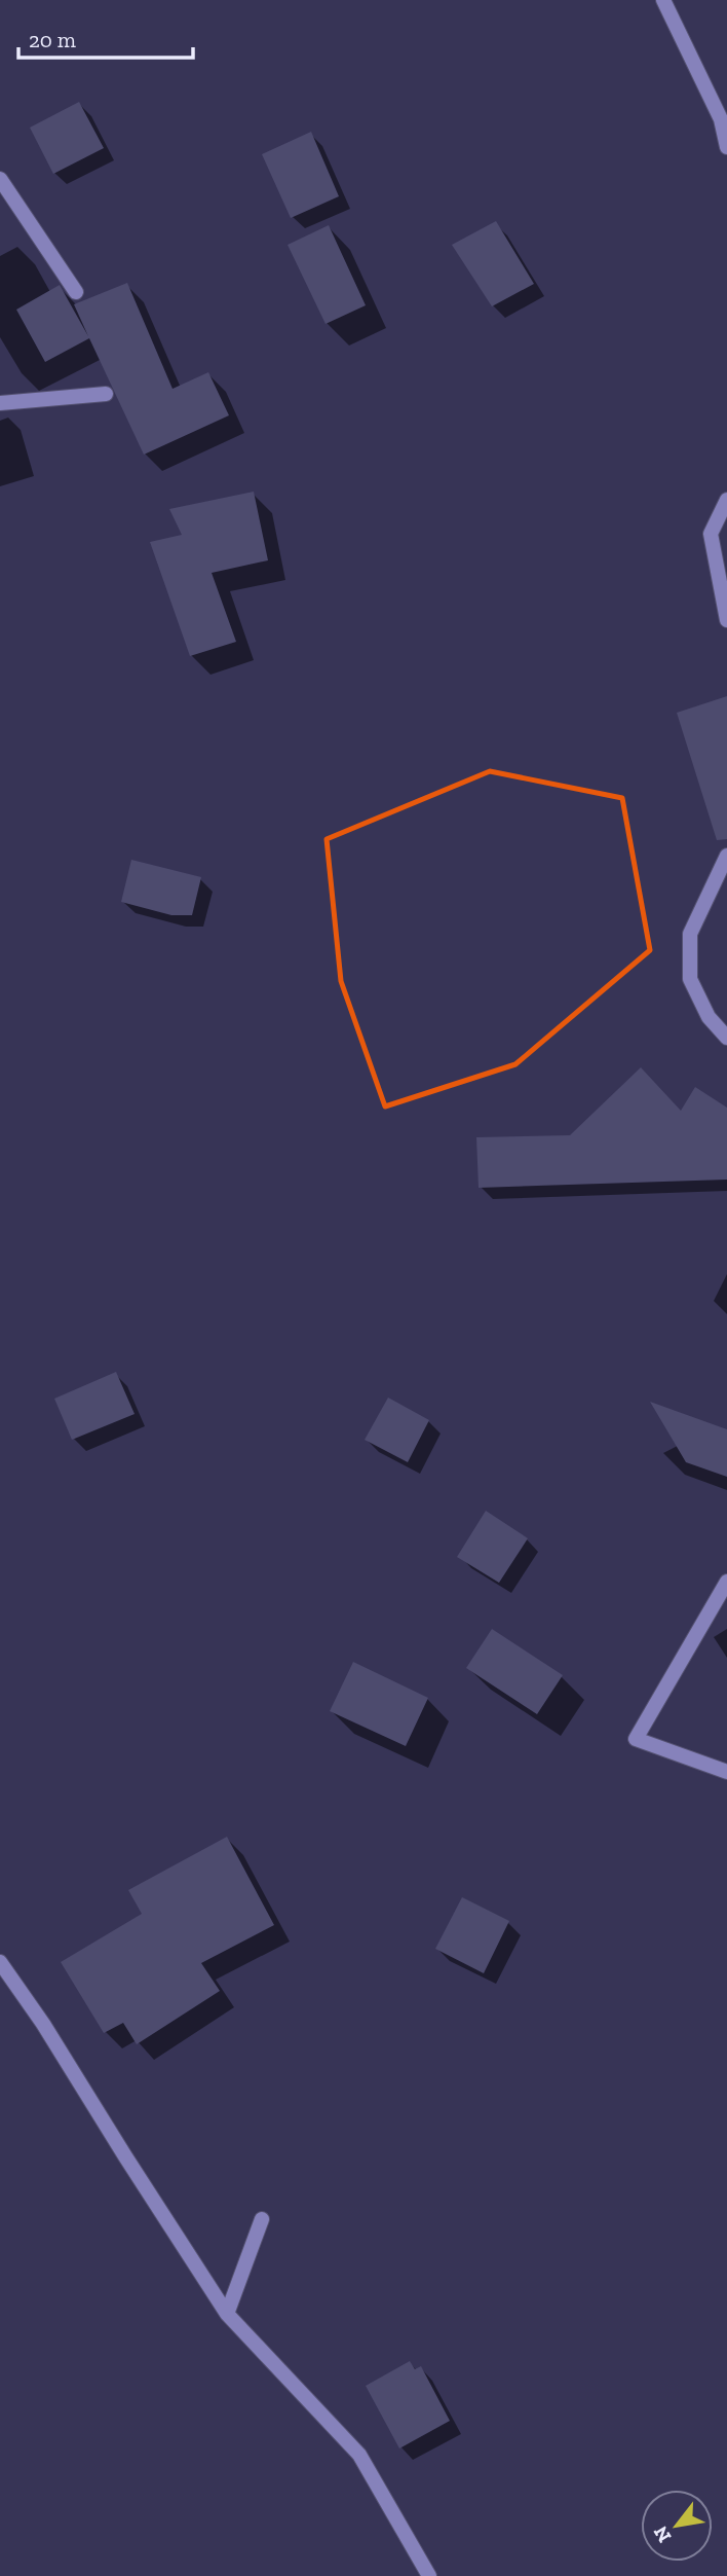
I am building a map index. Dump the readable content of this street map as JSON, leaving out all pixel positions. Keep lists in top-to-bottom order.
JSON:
{
  "scale_bar": "20 m",
  "north": "bottom left"
}
